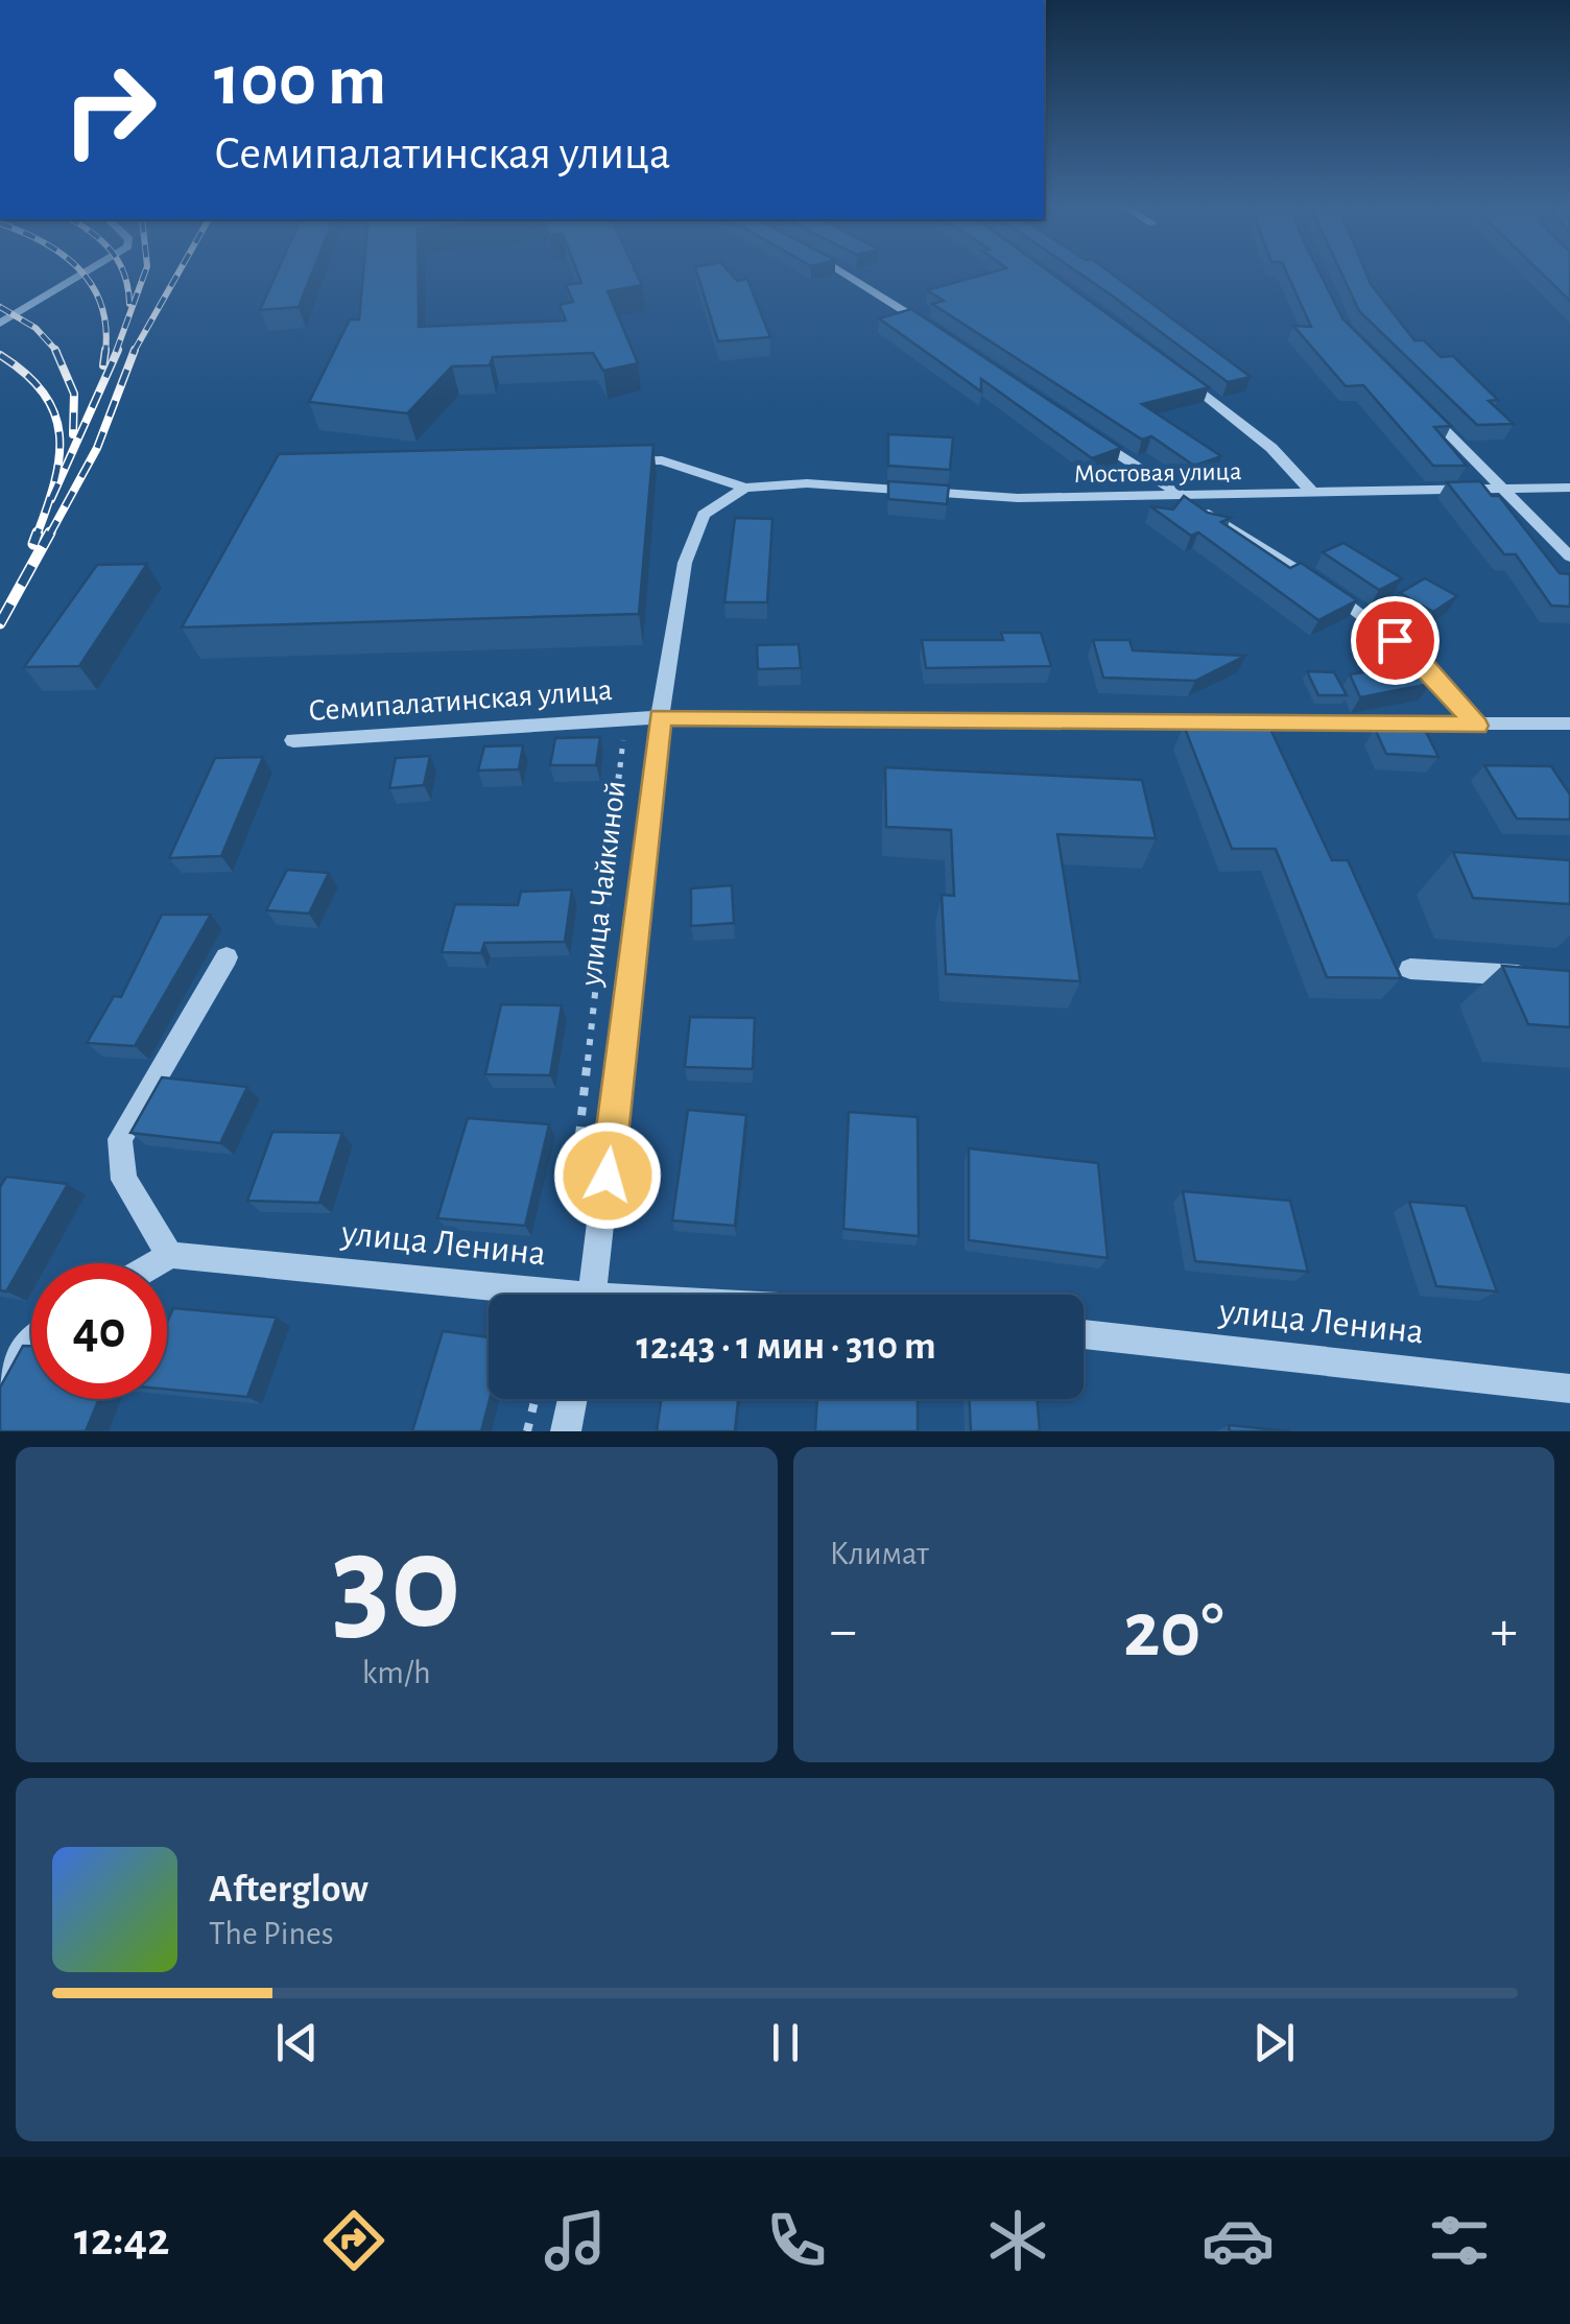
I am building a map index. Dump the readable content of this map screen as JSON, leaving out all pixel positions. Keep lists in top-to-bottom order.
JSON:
{
  "streets": {
    "street": [
      "Мостовая улица",
      "Семипалатинская улица",
      "улица Чайкиной",
      "улица Ленина"
    ]
  },
  "crossings": [
    ["Мостовая улица", "улица Чайкиной"],
    ["Семипалатинская улица", "улица Чайкиной"]
  ],
  "page": {
    "turn": ["100 m", "Семипалатинская улица"],
    "limit": "40",
    "trip": "12:43 · 1 мин · 310 m",
    "tile": [
      ["30", "km/h"],
      "Климат"
    ],
    "heat": ["−", "20°", "+"],
    "song": ["Afterglow", "The Pines"],
    "tabs": "12:42"
  }
}
